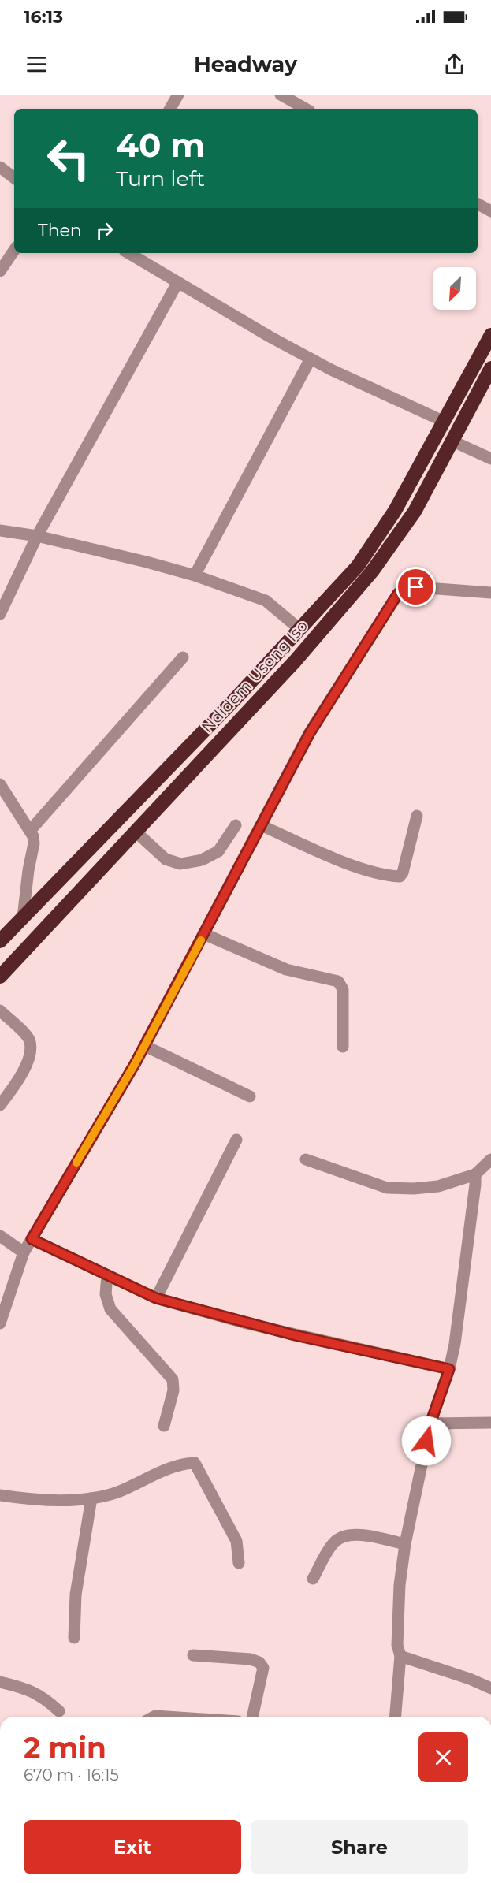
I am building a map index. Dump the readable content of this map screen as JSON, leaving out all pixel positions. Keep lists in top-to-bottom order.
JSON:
{
  "streets": {
    "highway": ["Ndidem Usong Iso"]
  },
  "north": "bottom left",
  "page": {
    "status": "16:13",
    "header": "Headway",
    "turn": ["40 m", "Turn left"],
    "then": "Then",
    "heading": ["2 min", "670 m · 16:15"],
    "buttons": ["Exit", "Share"]
  }
}
